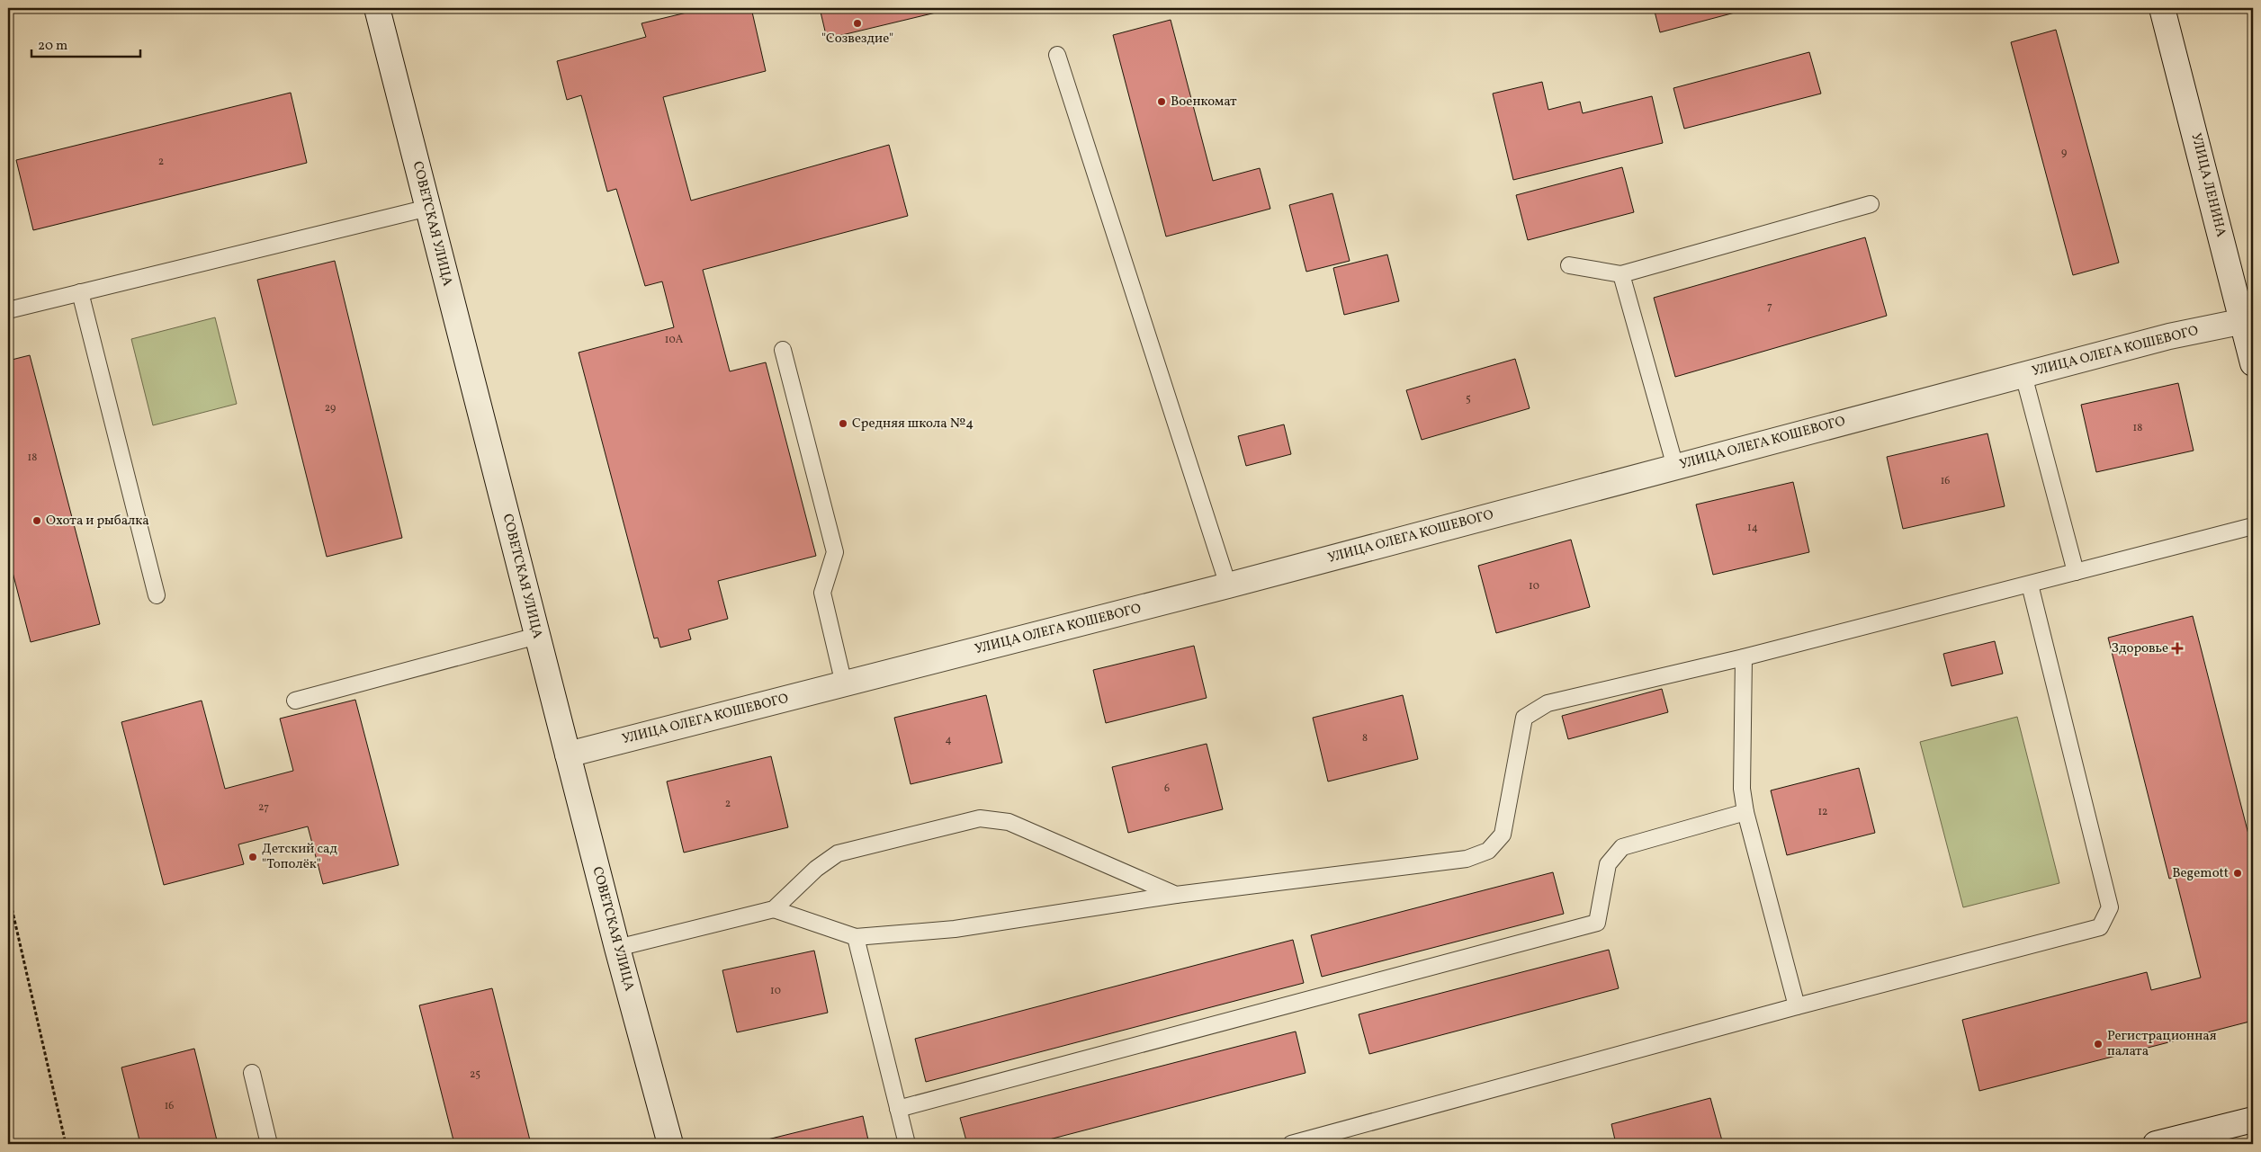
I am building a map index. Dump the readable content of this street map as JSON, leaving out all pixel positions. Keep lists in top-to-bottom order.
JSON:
{
  "streets": {
    "street": ["УЛИЦА ЛЕНИНА", "СОВЕТСКАЯ УЛИЦА", "УЛИЦА ОЛЕГА КОШЕВОГО"]
  },
  "crossings": [
    ["УЛИЦА ЛЕНИНА", "УЛИЦА ОЛЕГА КОШЕВОГО"],
    ["СОВЕТСКАЯ УЛИЦА", "УЛИЦА ОЛЕГА КОШЕВОГО"]
  ],
  "places": {
    "other": [
      "\"Созвездие\"",
      "Военкомат",
      "Средняя школа №4",
      "Охота и рыбалка",
      "Детский сад \"Тополёк\"",
      "Begemott",
      "Регистрационная палата"
    ],
    "health": ["Здоровье"]
  },
  "house_numbers": [
    "9",
    "2",
    "7",
    "10А",
    "5",
    "29",
    "18",
    "18",
    "16",
    "14",
    "10",
    "8",
    "4",
    "6",
    "2",
    "27",
    "12",
    "10",
    "25",
    "16"
  ],
  "scale_bar": "20 m"
}
